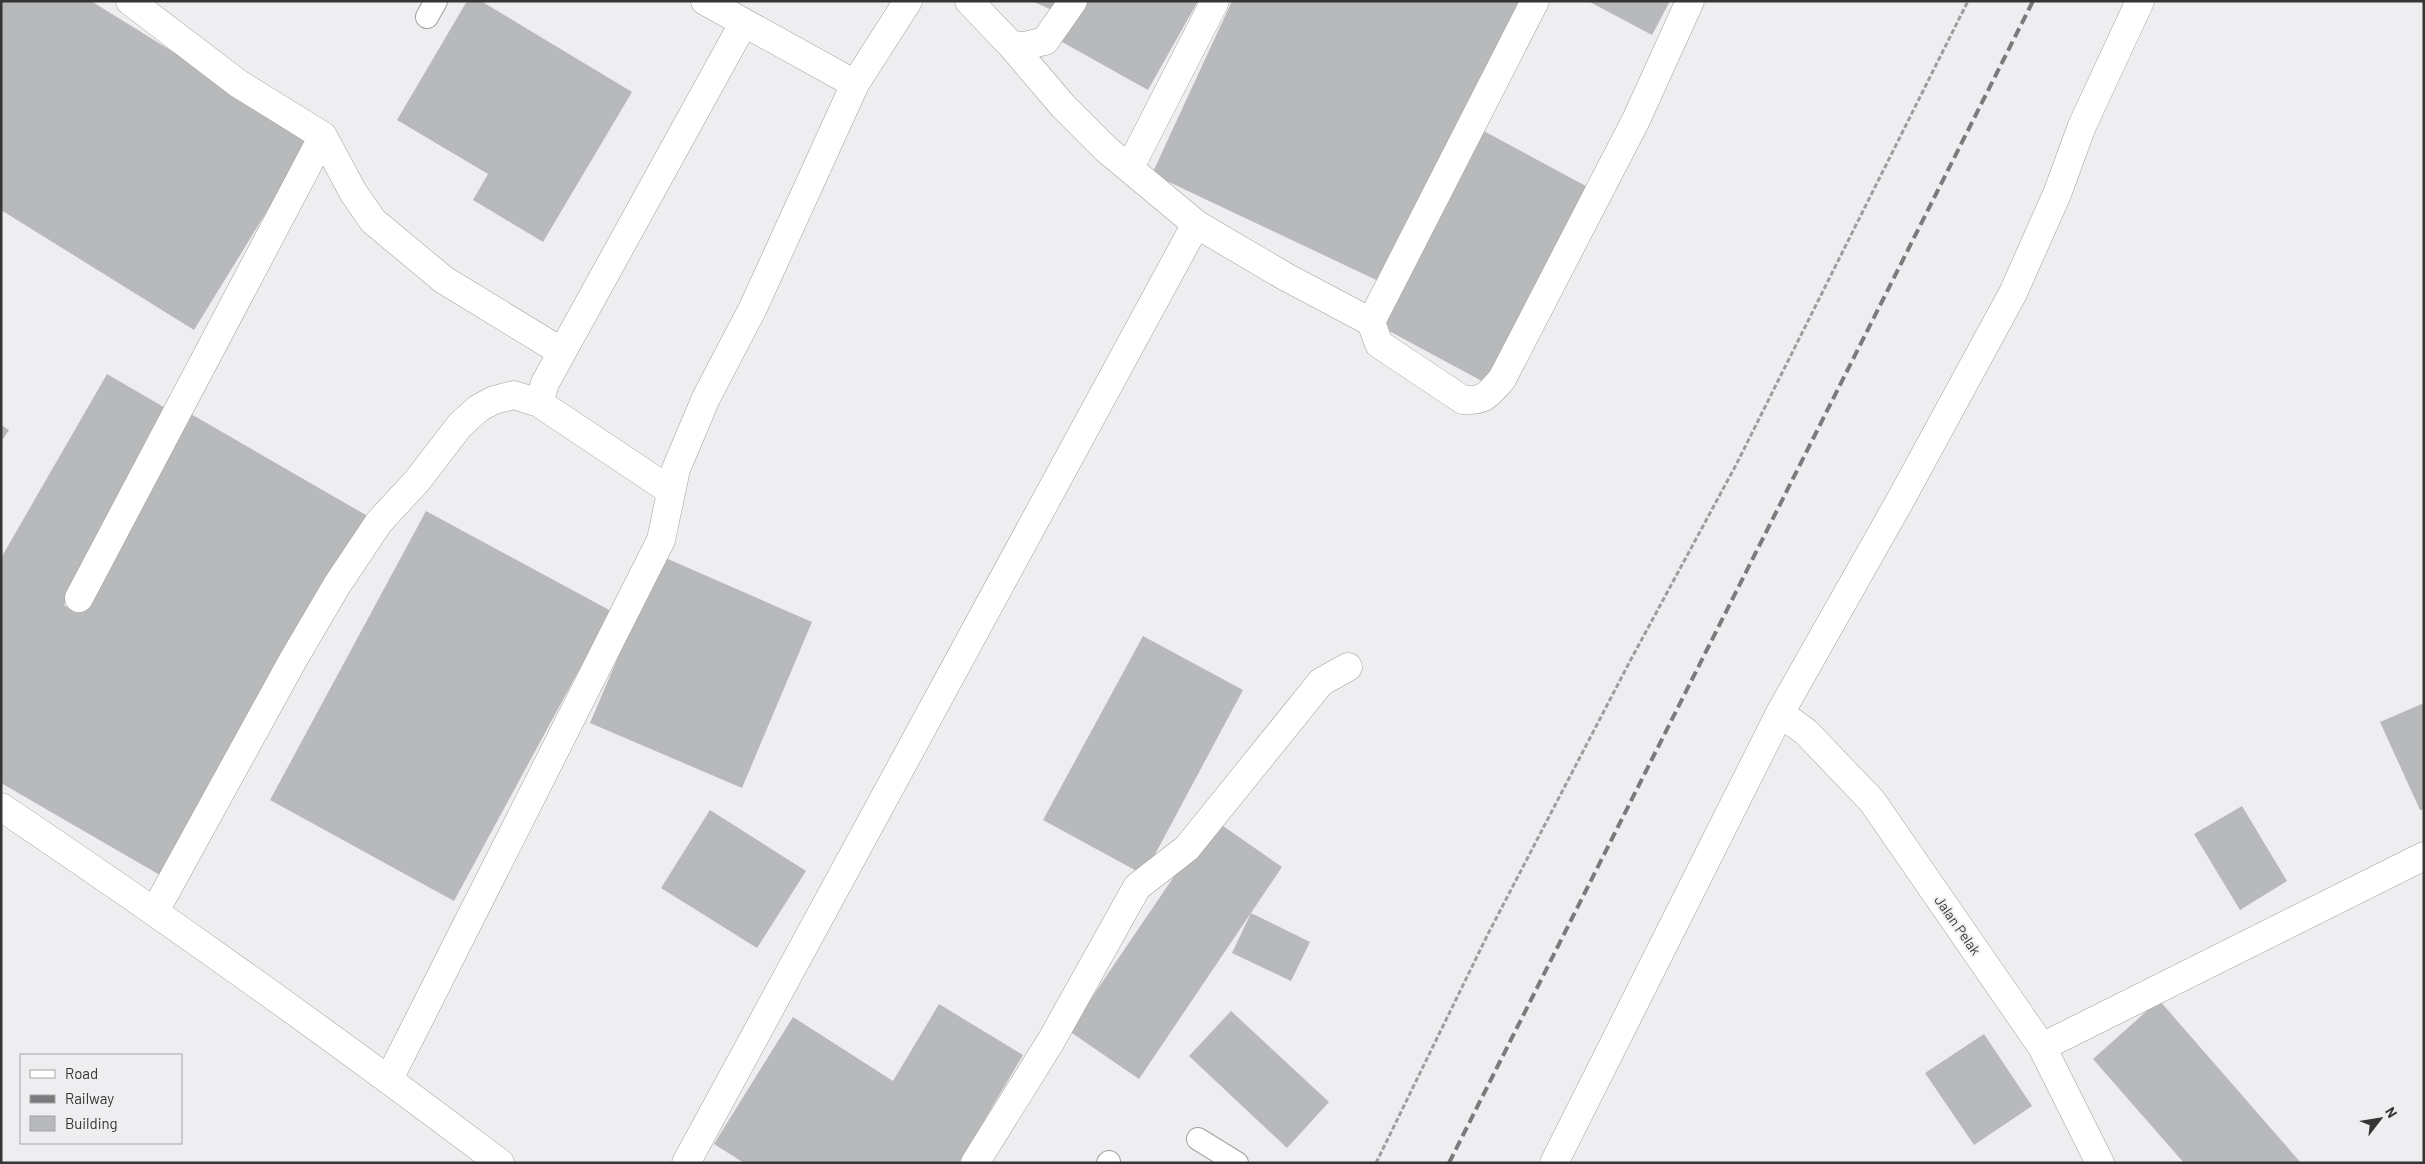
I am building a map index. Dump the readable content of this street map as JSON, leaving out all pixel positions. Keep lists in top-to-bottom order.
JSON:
{
  "streets": {
    "street": ["Jalan Pelak"]
  },
  "legend": ["Road", "Railway", "Building"],
  "north": "top right"
}
